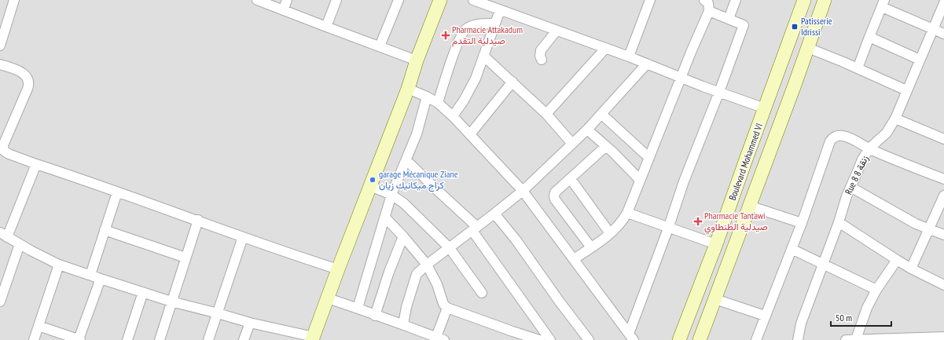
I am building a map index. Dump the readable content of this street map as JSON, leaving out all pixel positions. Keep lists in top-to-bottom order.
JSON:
{
  "streets": {
    "main road": ["Boulevard Mohammed VI"],
    "street": ["Rue 8 8 زنقة"]
  },
  "places": {
    "transit": ["Patisserie Idrissi"],
    "health": ["Pharmacie Attakadum صيدلية التقدم", "Pharmacie Tantawi صيدلية الطنطاوي"],
    "other": ["garage Mécanique Ziane كراج ميكانيك زيان"]
  },
  "scale_bar": "50 m"
}
